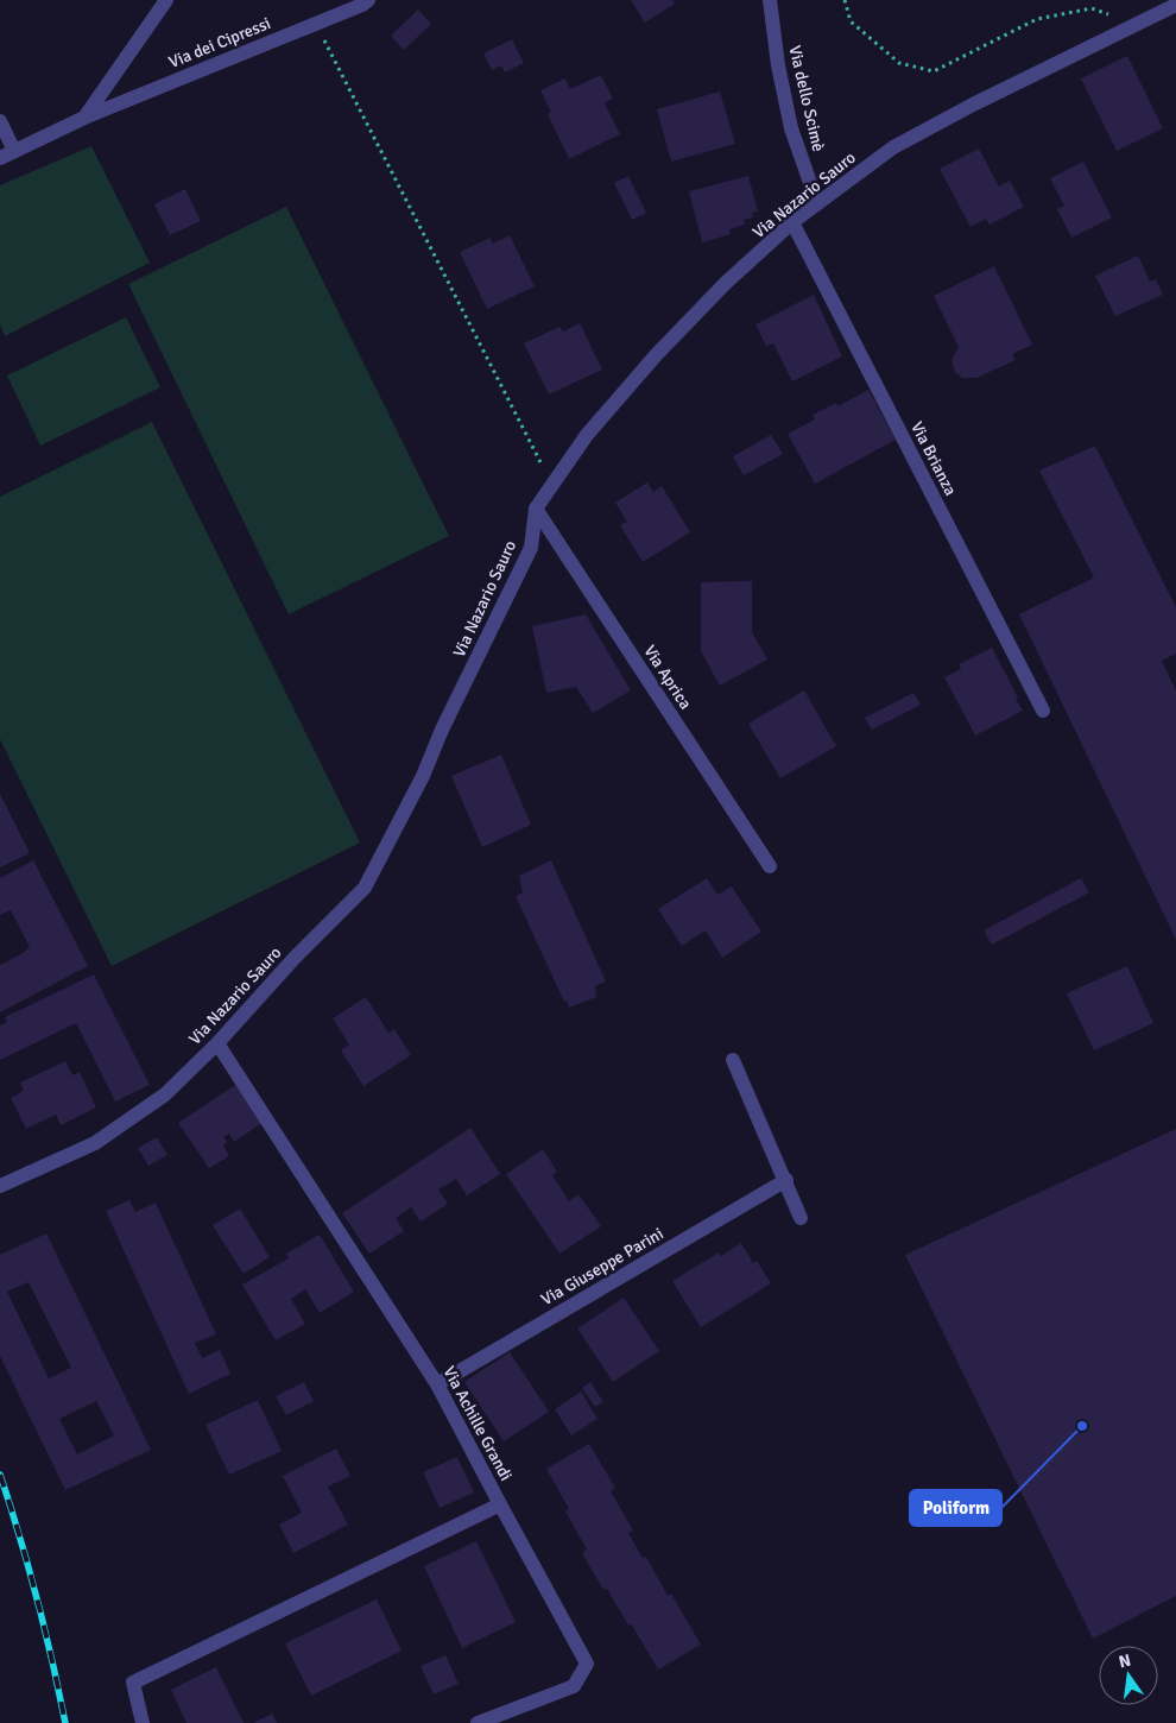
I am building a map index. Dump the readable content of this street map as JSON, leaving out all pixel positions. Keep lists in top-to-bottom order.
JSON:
{
  "streets": {
    "street": [
      "Via dei Cipressi",
      "Via dello Scimè",
      "Via Nazario Sauro",
      "Via Brianza",
      "Via Aprica",
      "Via Giuseppe Parini",
      "Via Achille Grandi"
    ]
  },
  "crossings": [
    ["Via dello Scimè", "Via Nazario Sauro"],
    ["Via Nazario Sauro", "Via Brianza"],
    ["Via Nazario Sauro", "Via Aprica"],
    ["Via Nazario Sauro", "Via Achille Grandi"],
    ["Via Giuseppe Parini", "Via Achille Grandi"]
  ],
  "places": ["Poliform"],
  "north": "top"
}
